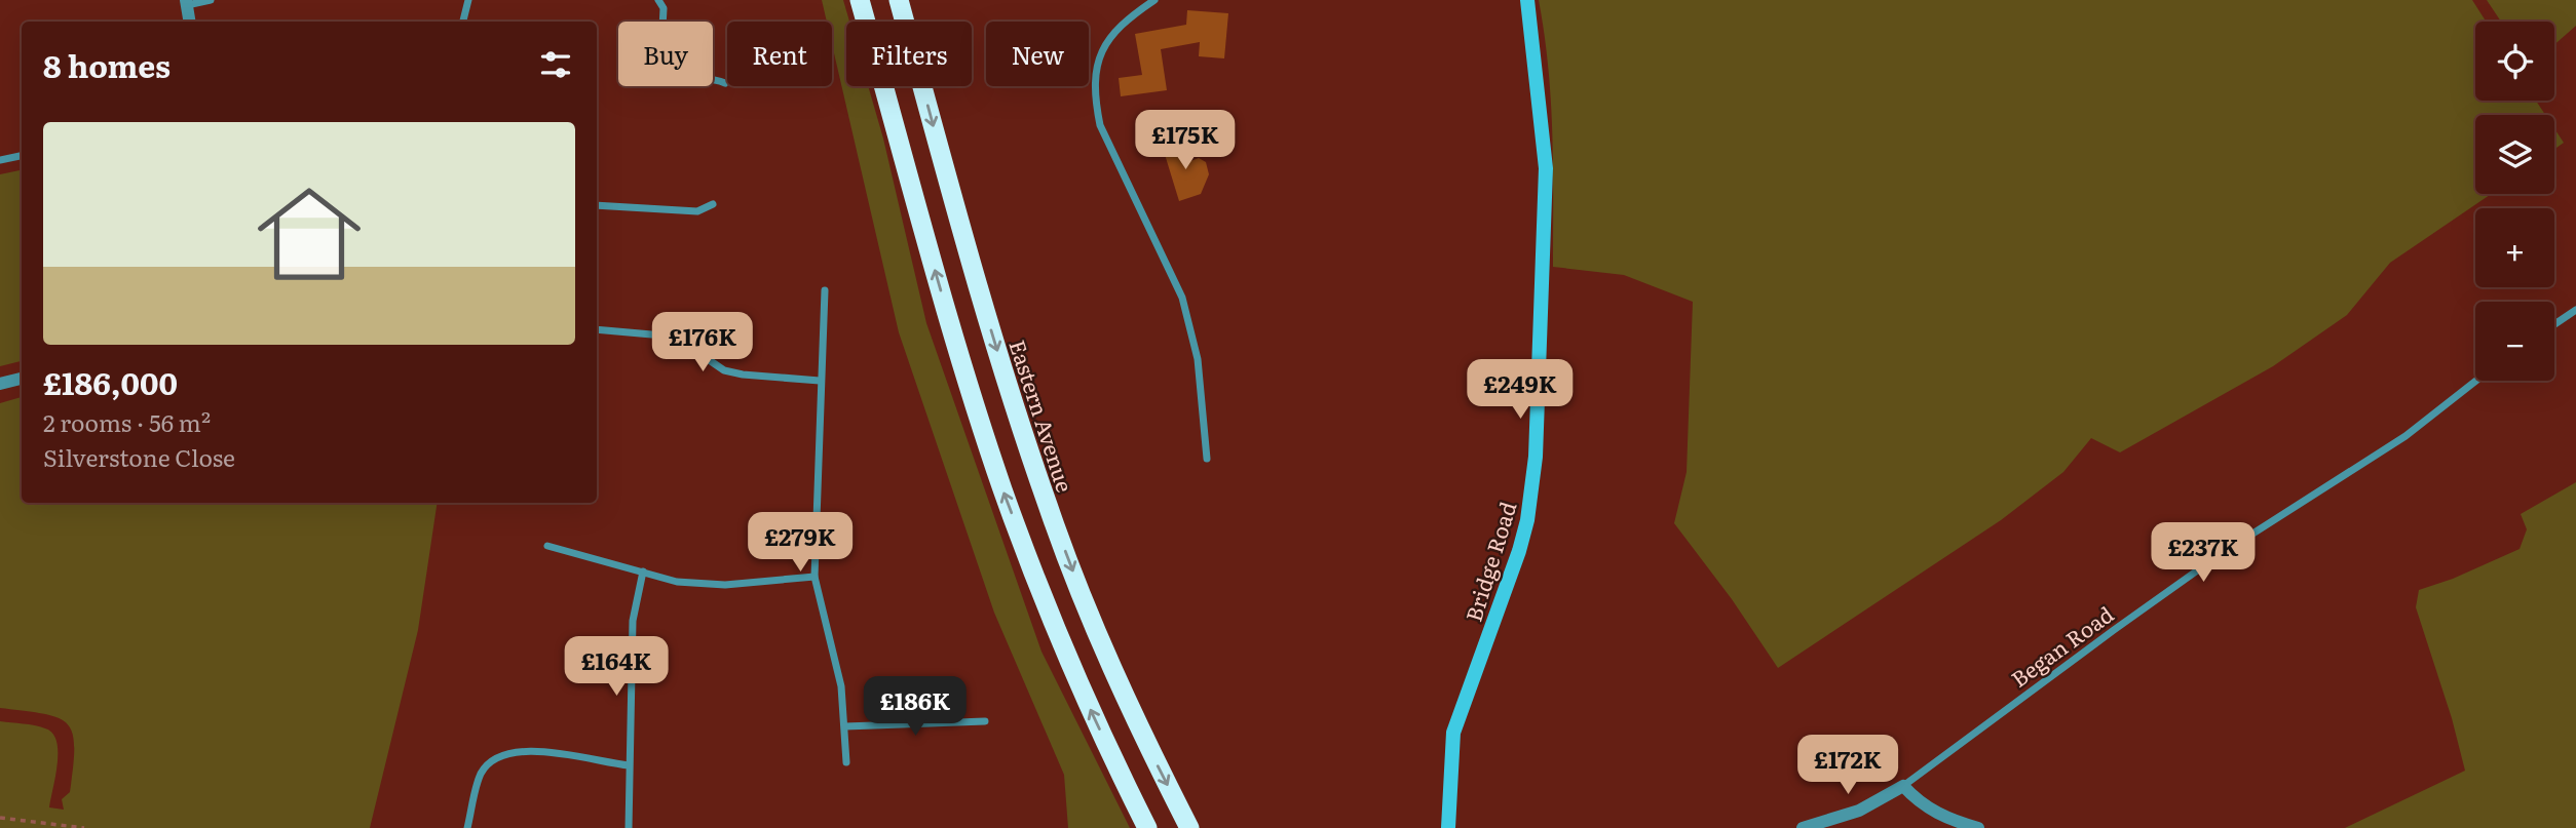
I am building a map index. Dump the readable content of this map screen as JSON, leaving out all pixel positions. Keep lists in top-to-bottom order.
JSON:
{
  "streets": {
    "highway": ["Eastern Avenue"],
    "main road": ["Bridge Road"],
    "street": ["Began Road"]
  },
  "page": {
    "map_buttons": ["+", "−"],
    "chip": [
      "Buy",
      "Rent",
      "Filters",
      "New"
    ],
    "heading": "8 homes",
    "list": [
      {
        "name": "£186,000",
        "note": "2 rooms · 56 m² · Silverstone Close"
      }
    ],
    "price": [
      "£175K",
      "£176K",
      "£249K",
      "£279K",
      "£237K",
      "£164K",
      "£186K",
      "£172K"
    ]
  }
}
